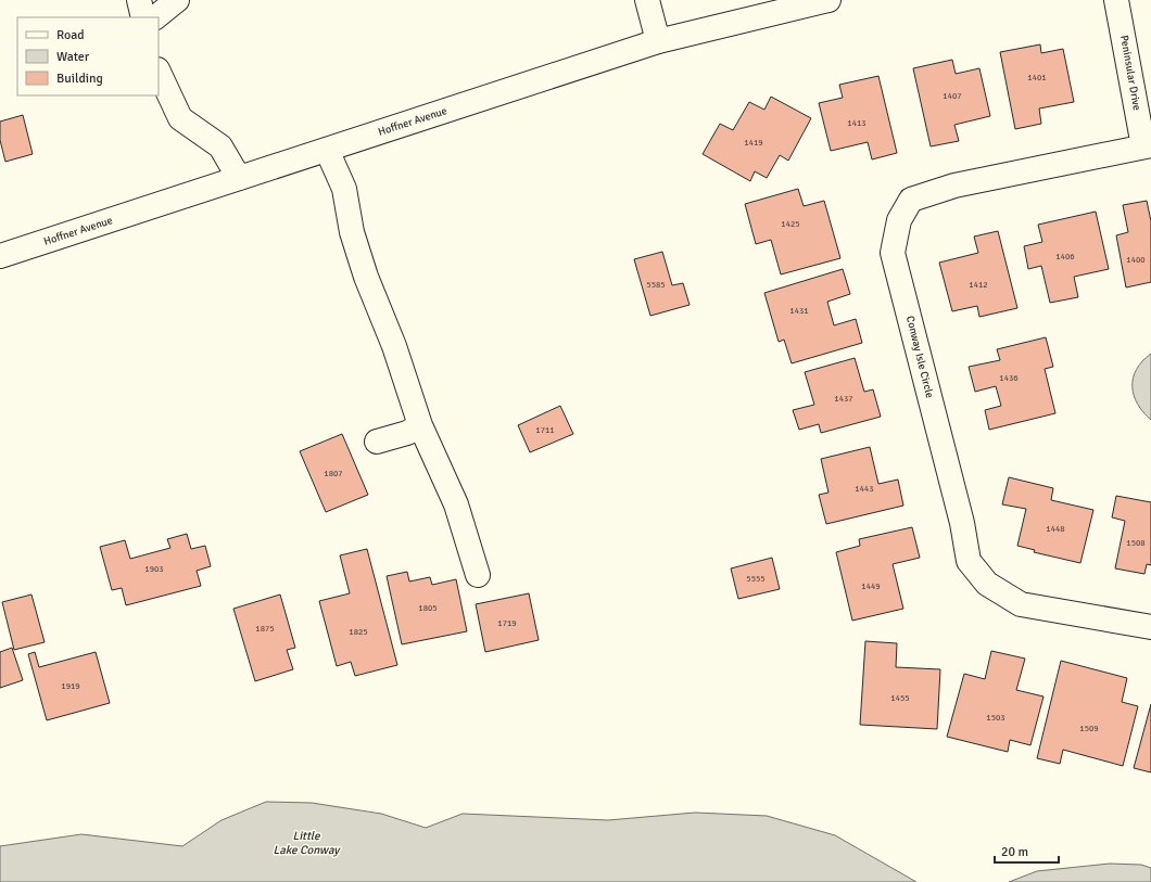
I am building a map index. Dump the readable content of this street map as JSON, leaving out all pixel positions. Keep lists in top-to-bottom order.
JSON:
{
  "streets": {
    "street": ["Peninsular Drive", "Hoffner Avenue", "Conway Isle Circle"]
  },
  "crossings": [
    ["Peninsular Drive", "Conway Isle Circle"]
  ],
  "water": ["Little Lake Conway"],
  "house_numbers": [
    "1401",
    "1407",
    "1413",
    "1419",
    "1425",
    "1406",
    "1400",
    "5585",
    "1412",
    "1431",
    "1436",
    "1437",
    "1711",
    "1807",
    "1443",
    "1448",
    "1508",
    "1903",
    "5555",
    "1449",
    "1805",
    "1719",
    "1875",
    "1825",
    "1919",
    "1455",
    "1503",
    "1509"
  ],
  "legend": ["Road", "Water", "Building"],
  "scale_bar": "20 m"
}
